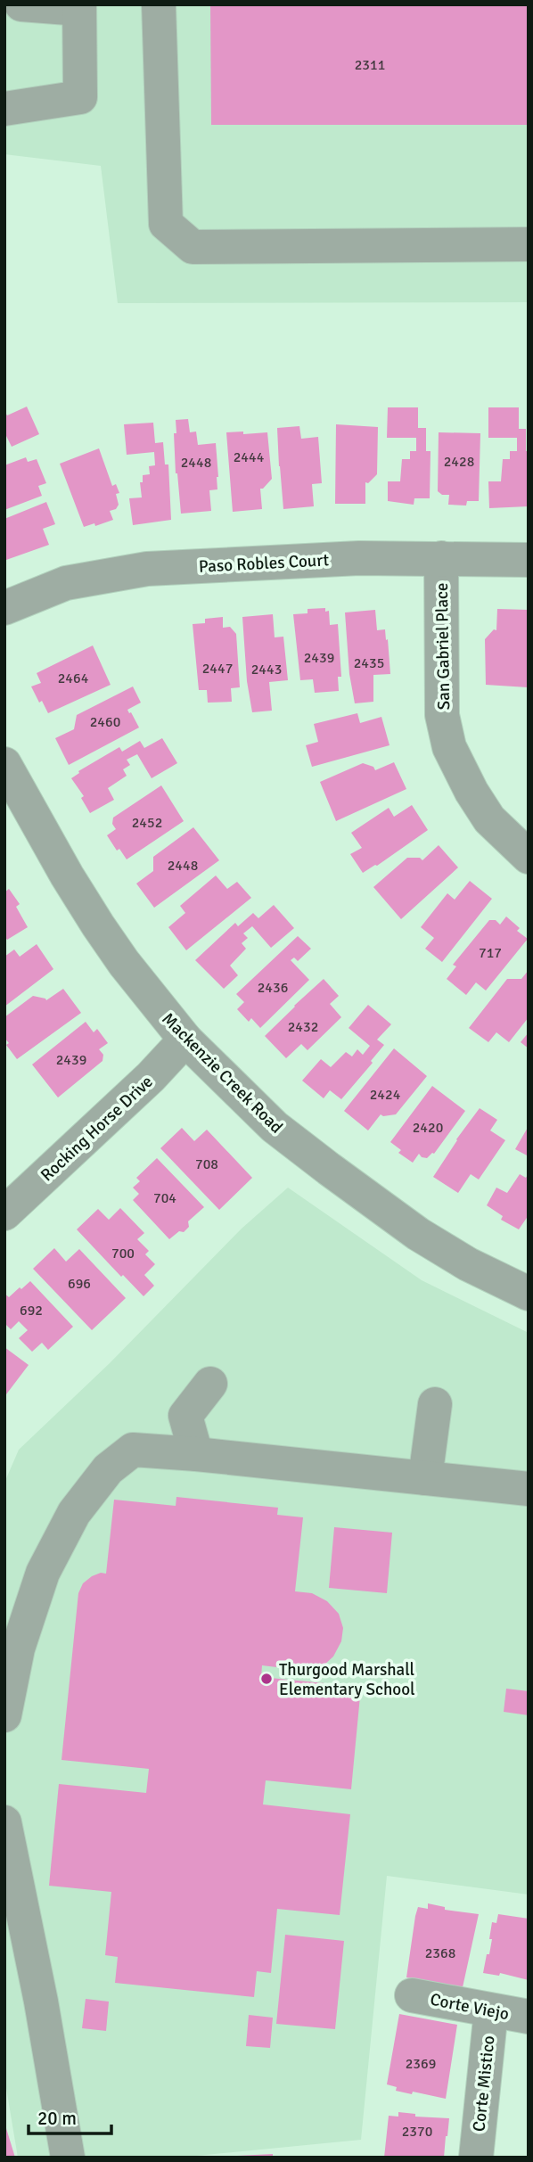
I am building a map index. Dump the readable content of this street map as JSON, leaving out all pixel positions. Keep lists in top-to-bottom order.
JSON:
{
  "streets": {
    "street": [
      "Paso Robles Court",
      "San Gabriel Place",
      "Mackenzie Creek Road",
      "Rocking Horse Drive",
      "Corte Viejo",
      "Corte Mistico"
    ]
  },
  "crossings": [
    ["Paso Robles Court", "San Gabriel Place"],
    ["Mackenzie Creek Road", "Rocking Horse Drive"],
    ["Corte Viejo", "Corte Mistico"]
  ],
  "places": ["Thurgood Marshall Elementary School"],
  "house_numbers": [
    "2311",
    "2444",
    "2428",
    "2448",
    "2439",
    "2435",
    "2447",
    "2443",
    "2464",
    "2460",
    "2452",
    "2448",
    "717",
    "2436",
    "2432",
    "2439",
    "2424",
    "2420",
    "708",
    "704",
    "700",
    "696",
    "692",
    "2368",
    "2369",
    "2370"
  ],
  "scale_bar": "20 m"
}
